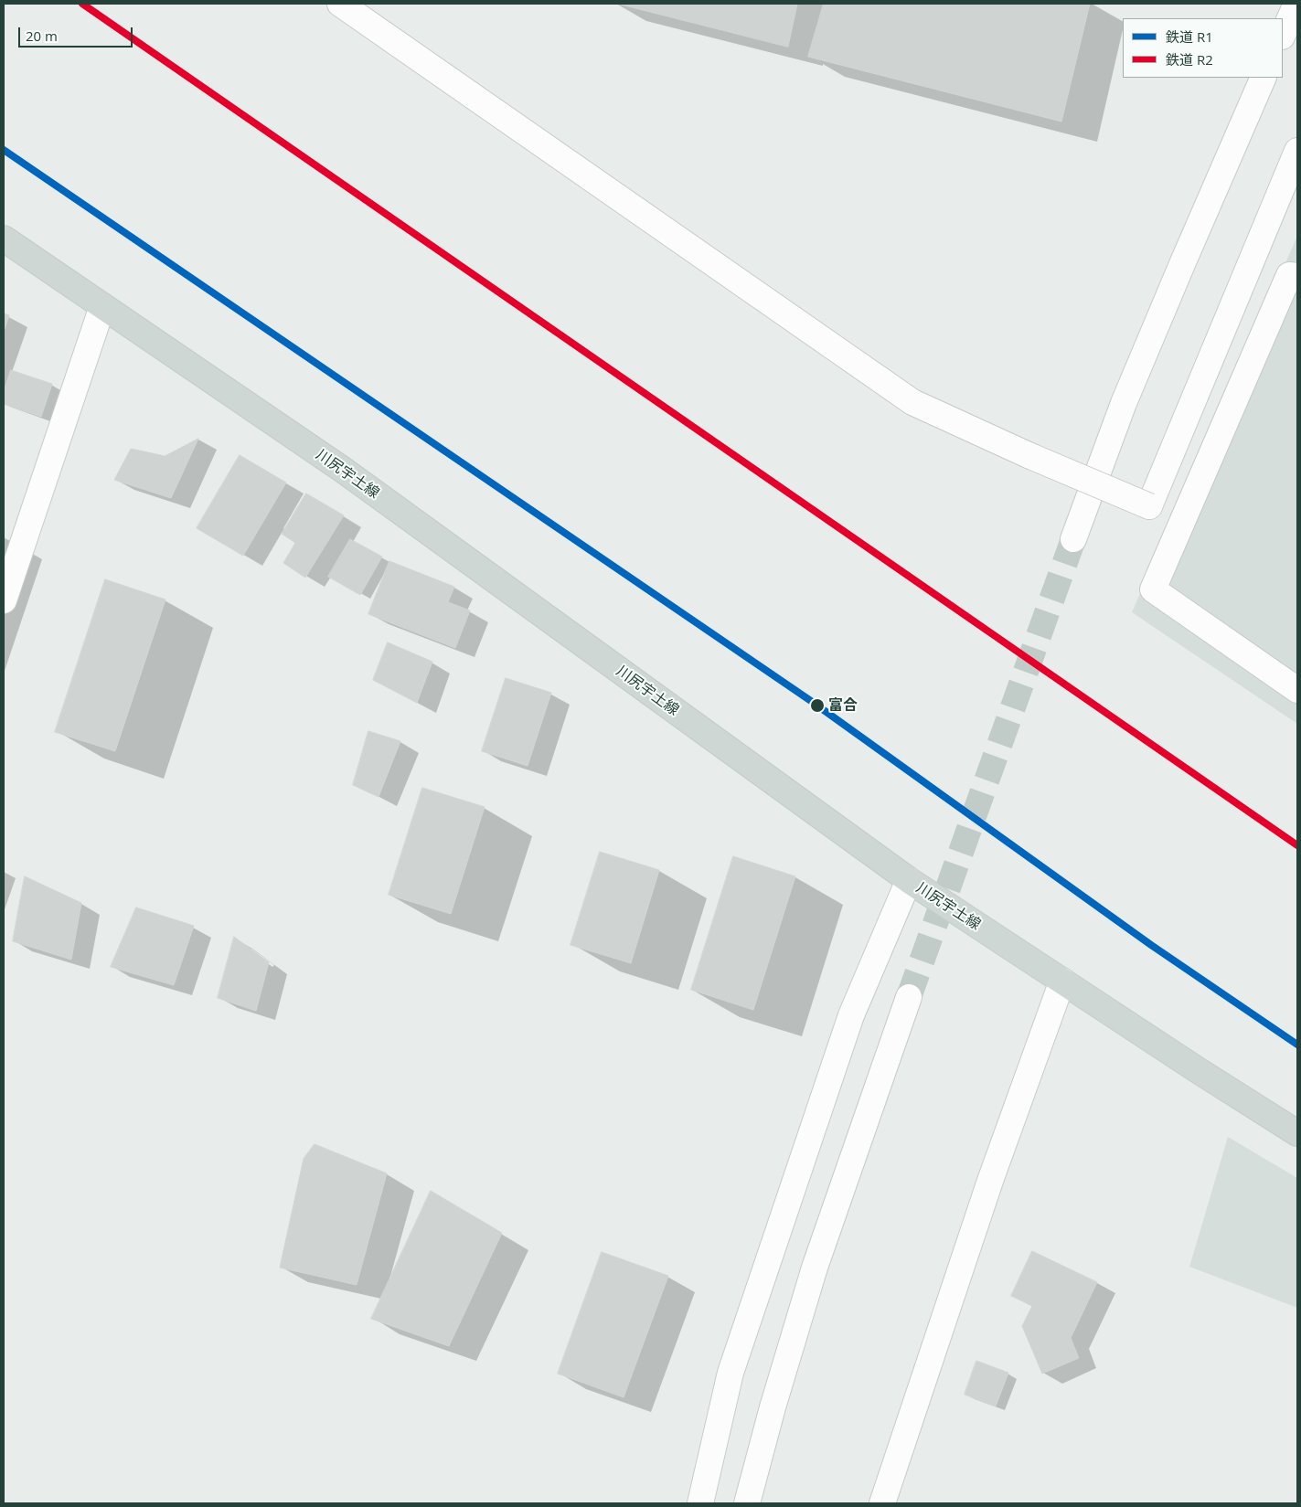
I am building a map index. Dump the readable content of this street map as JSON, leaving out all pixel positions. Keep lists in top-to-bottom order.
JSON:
{
  "streets": {
    "main road": ["川尻宇土線"]
  },
  "places": ["富合"],
  "lines": ["rail line R2", "rail line R1"],
  "legend": ["鉄道 R1", "鉄道 R2"],
  "scale_bar": "20 m"
}
